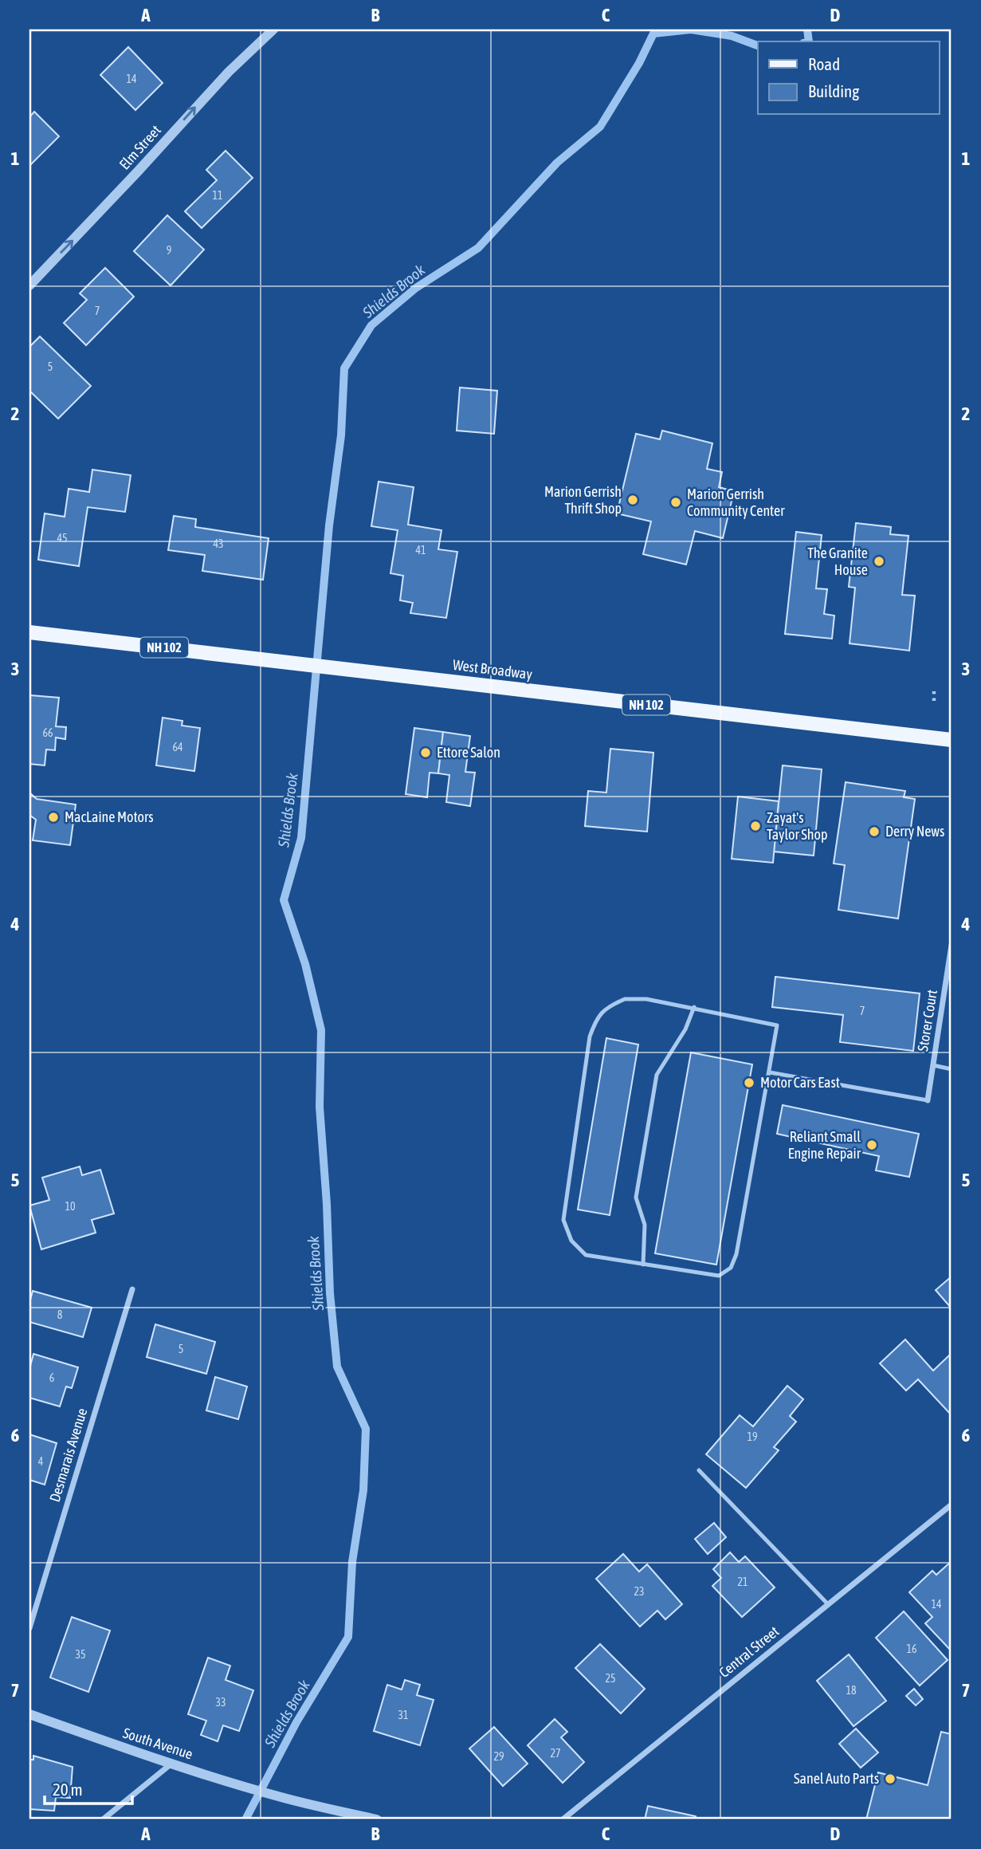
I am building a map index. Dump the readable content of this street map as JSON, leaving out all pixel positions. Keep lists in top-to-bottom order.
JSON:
{
  "streets": {
    "main road": ["NH 102", "West Broadway"],
    "street": [
      "Elm Street",
      "Storer Court",
      "Desmarais Avenue",
      "Central Street",
      "South Avenue"
    ]
  },
  "one_way": ["Elm Street"],
  "water": ["Shields Brook"],
  "places": [
    "Marion Gerrish Thrift Shop",
    "Marion Gerrish Community Center",
    "The Granite House",
    "Ettore Salon",
    "MacLaine Motors",
    "Zayat's Taylor Shop",
    "Derry News",
    "Motor Cars East",
    "Reliant Small Engine Repair",
    "Sanel Auto Parts"
  ],
  "house_numbers": [
    "14",
    "11",
    "9",
    "7",
    "5",
    "45",
    "43",
    "41",
    "66",
    "64",
    "7",
    "10",
    "8",
    "5",
    "6",
    "19",
    "4",
    "21",
    "23",
    "14",
    "16",
    "35",
    "25",
    "18",
    "33",
    "31",
    "27",
    "29"
  ],
  "legend": ["Road", "Building"],
  "scale_bar": "20 m",
  "grid": {
    "columns": [
      "A",
      "B",
      "C",
      "D"
    ],
    "rows": [
      "1",
      "2",
      "3",
      "4",
      "5",
      "6",
      "7"
    ]
  }
}
